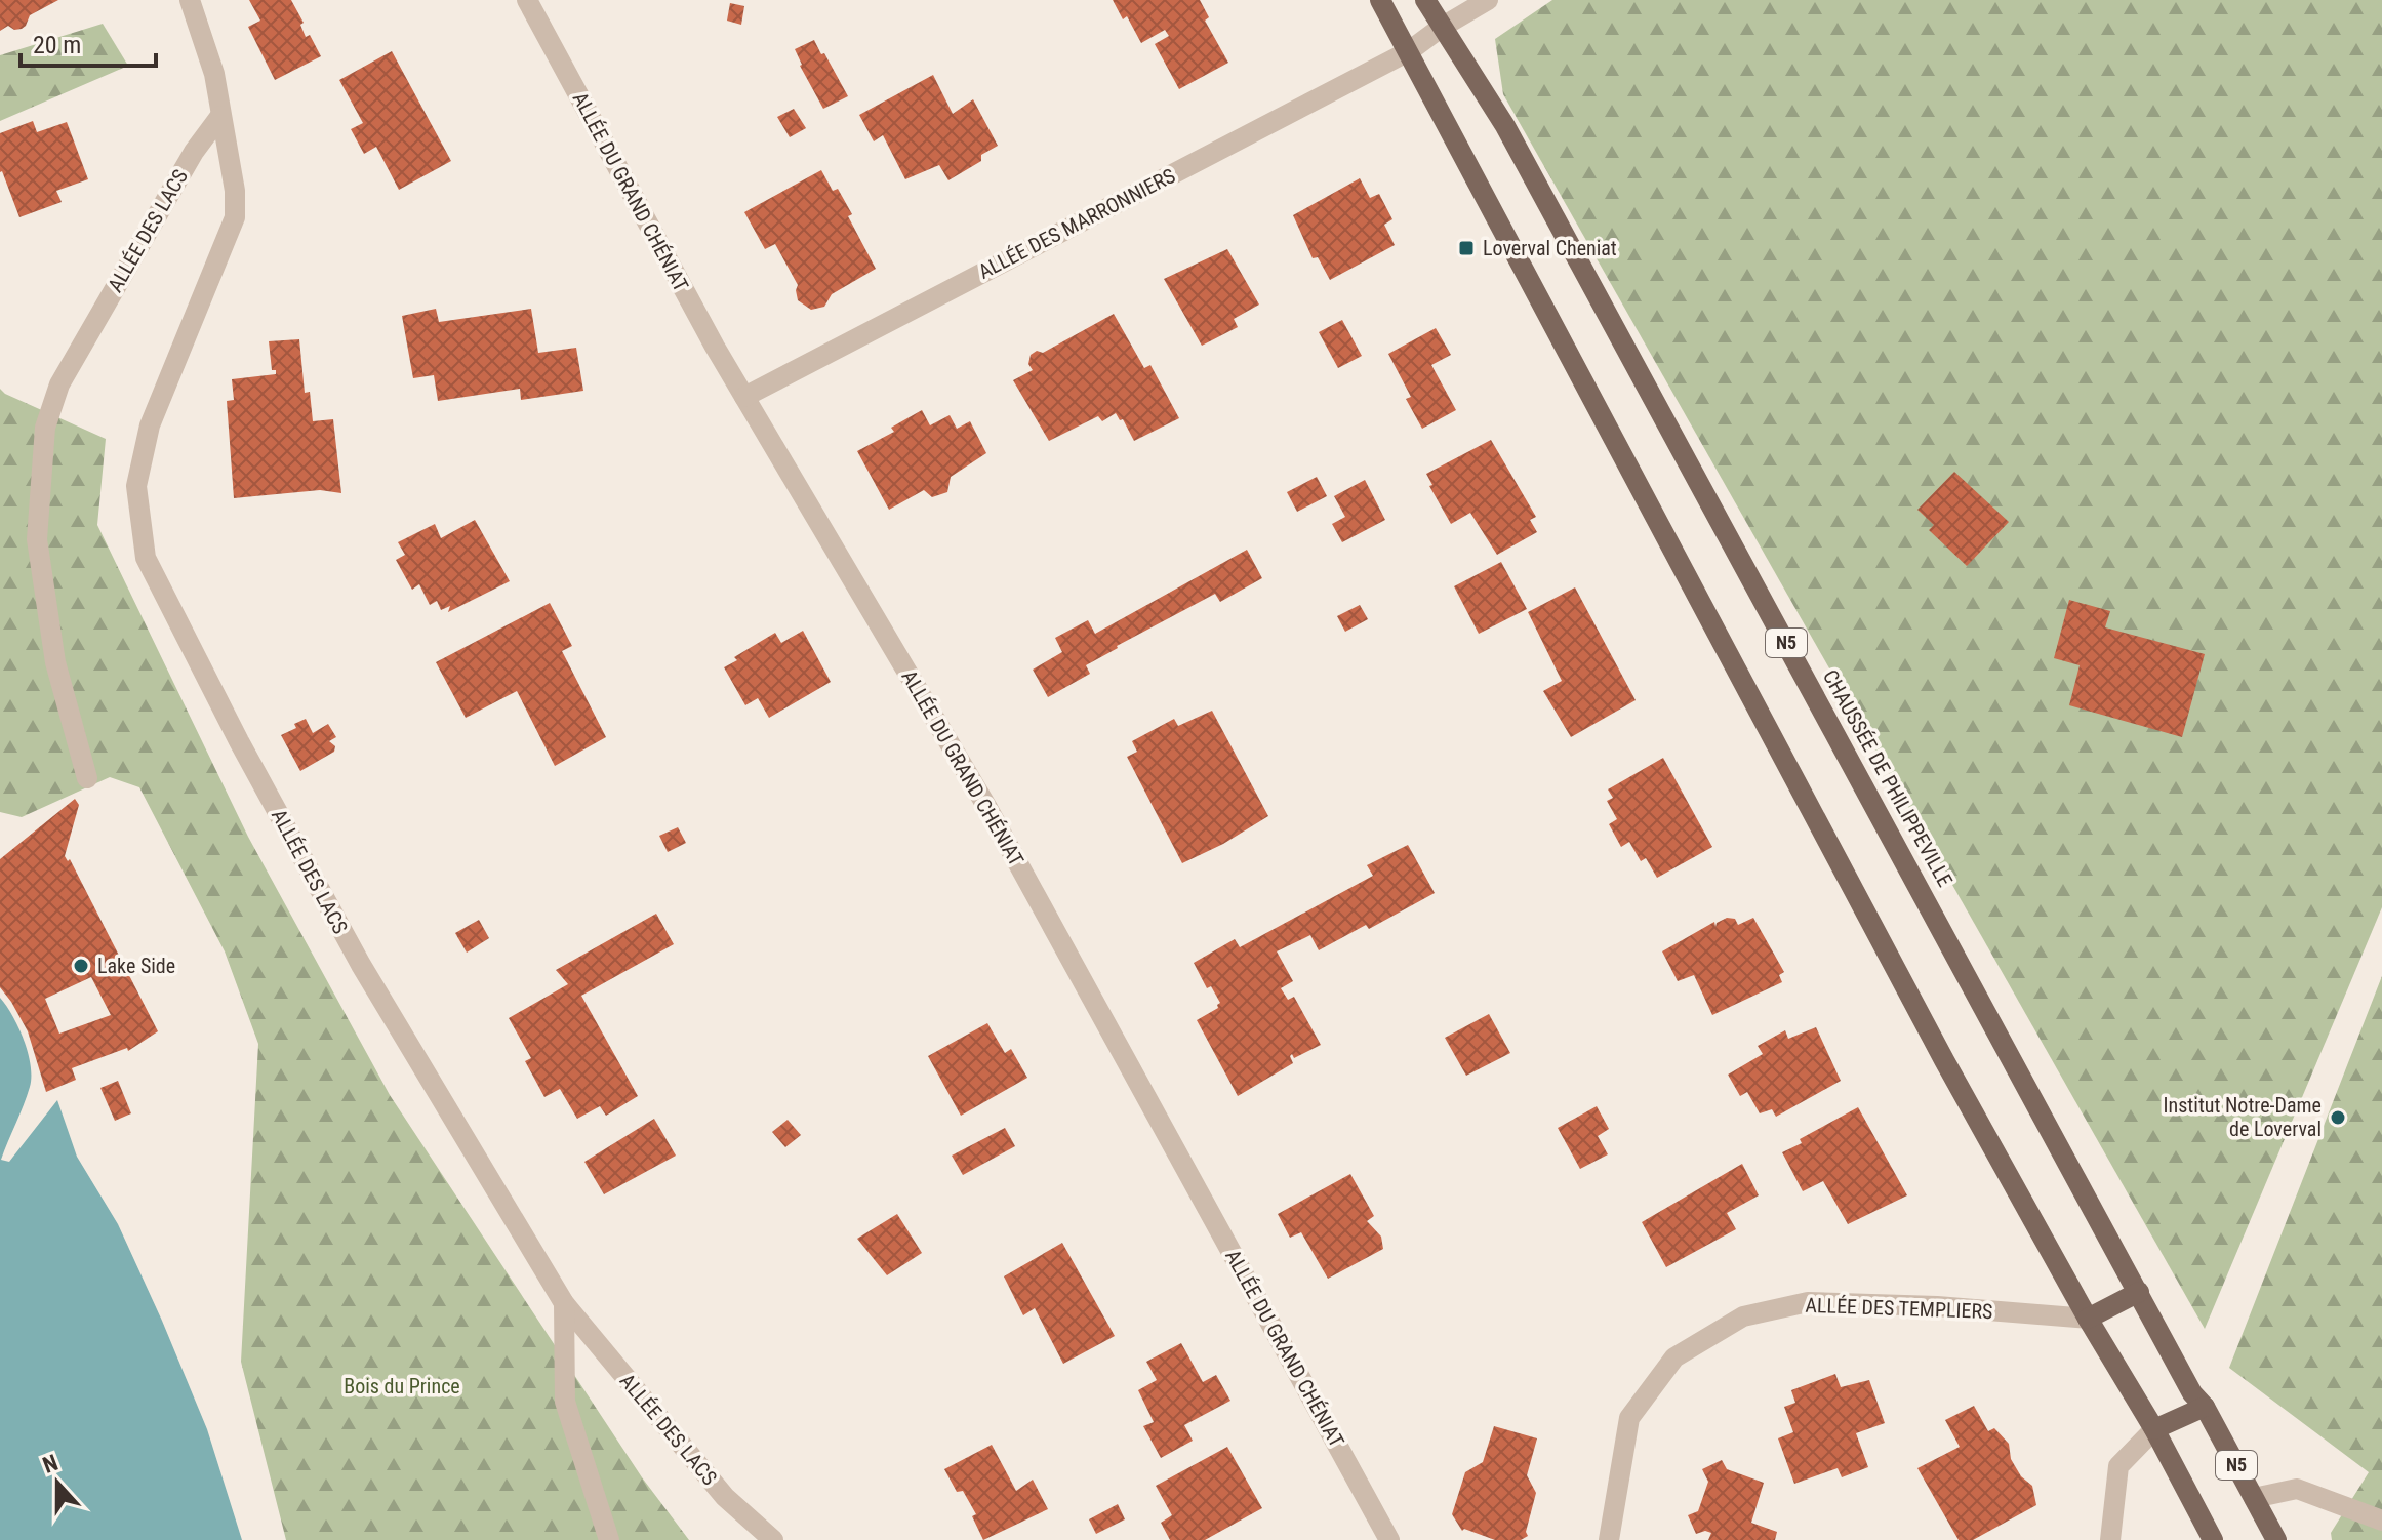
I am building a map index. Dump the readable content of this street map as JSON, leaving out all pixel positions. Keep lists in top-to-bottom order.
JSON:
{
  "streets": {
    "main road": ["N5", "CHAUSSÉE DE PHILIPPEVILLE"],
    "street": [
      "ALLÉE DU GRAND CHÉNIAT",
      "ALLÉE DES MARRONNIERS",
      "ALLÉE DES LACS",
      "ALLÉE DES TEMPLIERS"
    ]
  },
  "crossings": [
    ["ALLÉE DU GRAND CHÉNIAT", "ALLÉE DES MARRONNIERS"],
    ["ALLÉE DES MARRONNIERS", "N5"],
    ["ALLÉE DES MARRONNIERS", "CHAUSSÉE DE PHILIPPEVILLE"],
    ["N5", "ALLÉE DES TEMPLIERS"]
  ],
  "parks": ["Bois du Prince"],
  "places": {
    "transit": ["Loverval Cheniat"],
    "other": ["Lake Side", "Institut Notre-Dame de Loverval"]
  },
  "scale_bar": "20 m",
  "north": "top"
}
